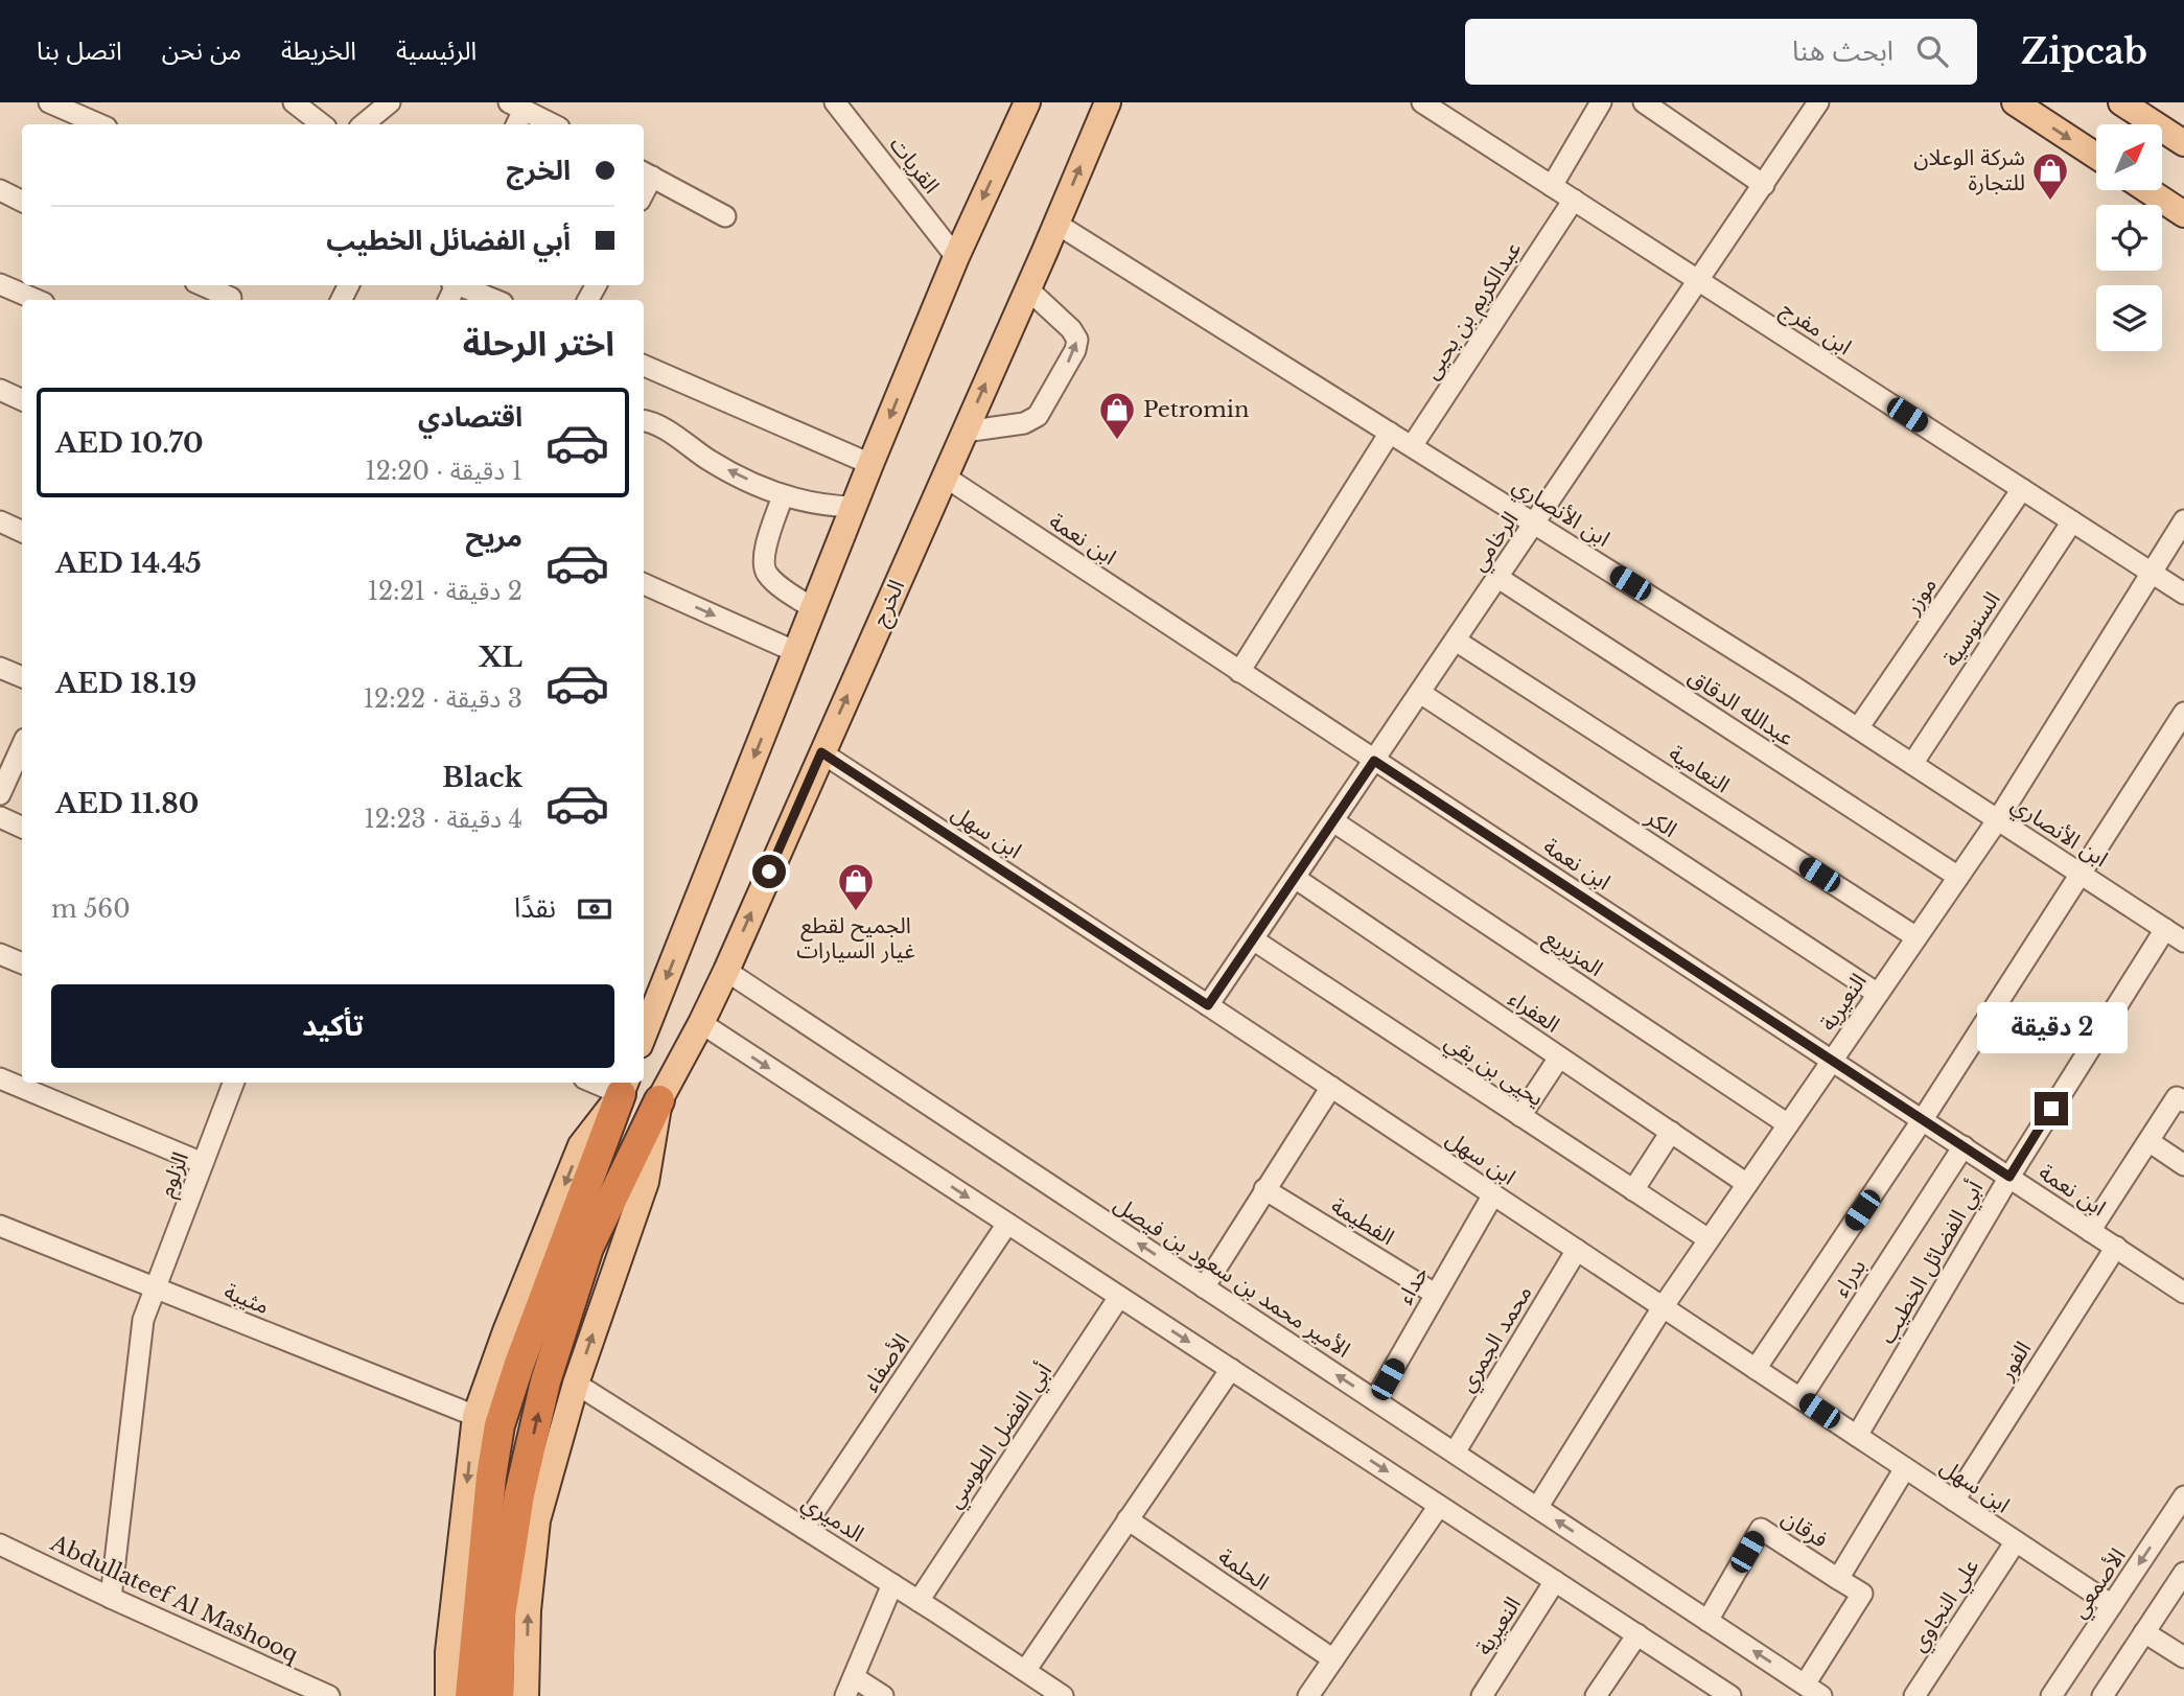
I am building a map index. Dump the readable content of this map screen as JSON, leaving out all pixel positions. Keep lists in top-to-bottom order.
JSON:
{
  "streets": {
    "main road": ["الخرج"],
    "street": [
      "القريات",
      "عبدالكريم بن يحيى",
      "ابن مفرج",
      "ابن الأنصاري",
      "ابن نعمة",
      "الرخامي",
      "موزر",
      "السنوسية",
      "عبدالله الدقاق",
      "النعامية",
      "الكر",
      "ابن سهل",
      "المزيريع",
      "النعيرية",
      "العفراء",
      "يحيى بن بقي",
      "الزلوم",
      "الفطيمة",
      "أبي الفضائل الخطيب",
      "الأمير محمد بن سعود بن فيصل",
      "بدراء",
      "حداء",
      "مثيبة",
      "محمد الجمري",
      "الفور",
      "الأصفاء",
      "أبي الفضل الطوسي",
      "الدميري",
      "فرقان",
      "الحلمة",
      "الأصمعي",
      "Abdullateef Al Mashooq",
      "علي النجاوي"
    ]
  },
  "crossings": [
    ["عبدالكريم بن يحيى", "ابن مفرج"],
    ["عبدالكريم بن يحيى", "ابن الأنصاري"],
    ["ابن مفرج", "الرخامي"],
    ["ابن مفرج", "موزر"],
    ["ابن مفرج", "السنوسية"],
    ["ابن مفرج", "النعيرية"],
    ["ابن الأنصاري", "الرخامي"],
    ["ابن الأنصاري", "موزر"],
    ["ابن الأنصاري", "الخرج"],
    ["ابن الأنصاري", "السنوسية"],
    ["ابن الأنصاري", "النعيرية"],
    ["ابن الأنصاري", "أبي الفضائل الخطيب"],
    ["ابن نعمة", "الرخامي"],
    ["ابن نعمة", "الخرج"],
    ["ابن نعمة", "النعيرية"],
    ["ابن نعمة", "أبي الفضائل الخطيب"],
    ["ابن نعمة", "بدراء"],
    ["ابن نعمة", "الفور"],
    ["الرخامي", "عبدالله الدقاق"],
    ["الرخامي", "النعامية"],
    ["الرخامي", "الكر"],
    ["الرخامي", "ابن سهل"],
    ["الرخامي", "المزيريع"],
    ["الرخامي", "العفراء"],
    ["الرخامي", "يحيى بن بقي"],
    ["الخرج", "ابن سهل"],
    ["الخرج", "الأمير محمد بن سعود بن فيصل"],
    ["الخرج", "الدميري"],
    ["عبدالله الدقاق", "النعيرية"],
    ["النعامية", "النعيرية"],
    ["الكر", "النعيرية"],
    ["ابن سهل", "النعيرية"],
    ["ابن سهل", "أبي الفضائل الخطيب"],
    ["ابن سهل", "بدراء"],
    ["ابن سهل", "حداء"],
    ["ابن سهل", "محمد الجمري"],
    ["ابن سهل", "الفور"],
    ["ابن سهل", "فرقان"],
    ["ابن سهل", "الأصمعي"],
    ["ابن سهل", "علي النجاوي"],
    ["المزيريع", "النعيرية"],
    ["النعيرية", "العفراء"],
    ["النعيرية", "يحيى بن بقي"],
    ["النعيرية", "الأمير محمد بن سعود بن فيصل"],
    ["الزلوم", "مثيبة"],
    ["الزلوم", "Abdullateef Al Mashooq"],
    ["الفطيمة", "حداء"],
    ["الأمير محمد بن سعود بن فيصل", "حداء"],
    ["الأمير محمد بن سعود بن فيصل", "محمد الجمري"],
    ["الأمير محمد بن سعود بن فيصل", "فرقان"],
    ["الأصفاء", "الدميري"],
    ["أبي الفضل الطوسي", "الدميري"]
  ],
  "places": {
    "shop": ["شركة الوعلان للتجارة", "Petromin", "الجميح لقطع غيار السيارات"]
  },
  "north": "top right",
  "page": {
    "header": "Zipcab",
    "search": "ابحث هنا",
    "nav": [
      "الرئيسية",
      "الخريطة",
      "من نحن",
      "اتصل بنا"
    ],
    "banner": ["الخرج", "أبي الفضائل الخطيب"],
    "heading": "اختر الرحلة",
    "list": [
      {
        "name": "اقتصادي",
        "note": "1 دقيقة · 12:20",
        "value": "AED 10.70"
      },
      {
        "name": "مريح",
        "note": "2 دقيقة · 12:21",
        "value": "AED 14.45"
      },
      {
        "name": "XL",
        "note": "3 دقيقة · 12:22",
        "value": "AED 18.19"
      },
      {
        "name": "Black",
        "note": "4 دقيقة · 12:23",
        "value": "AED 11.80"
      }
    ],
    "pay": ["نقدًا", "560 m"],
    "buttons": "تأكيد",
    "bubble": "2 دقيقة"
  }
}
